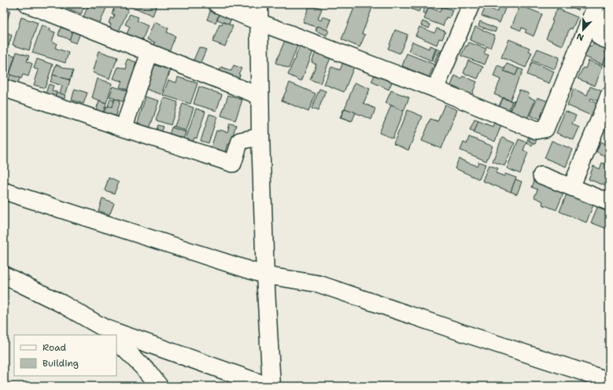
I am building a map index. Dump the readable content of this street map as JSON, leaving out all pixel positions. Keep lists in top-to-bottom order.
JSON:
{
  "legend": ["Road", "Building"],
  "north": "bottom"
}
